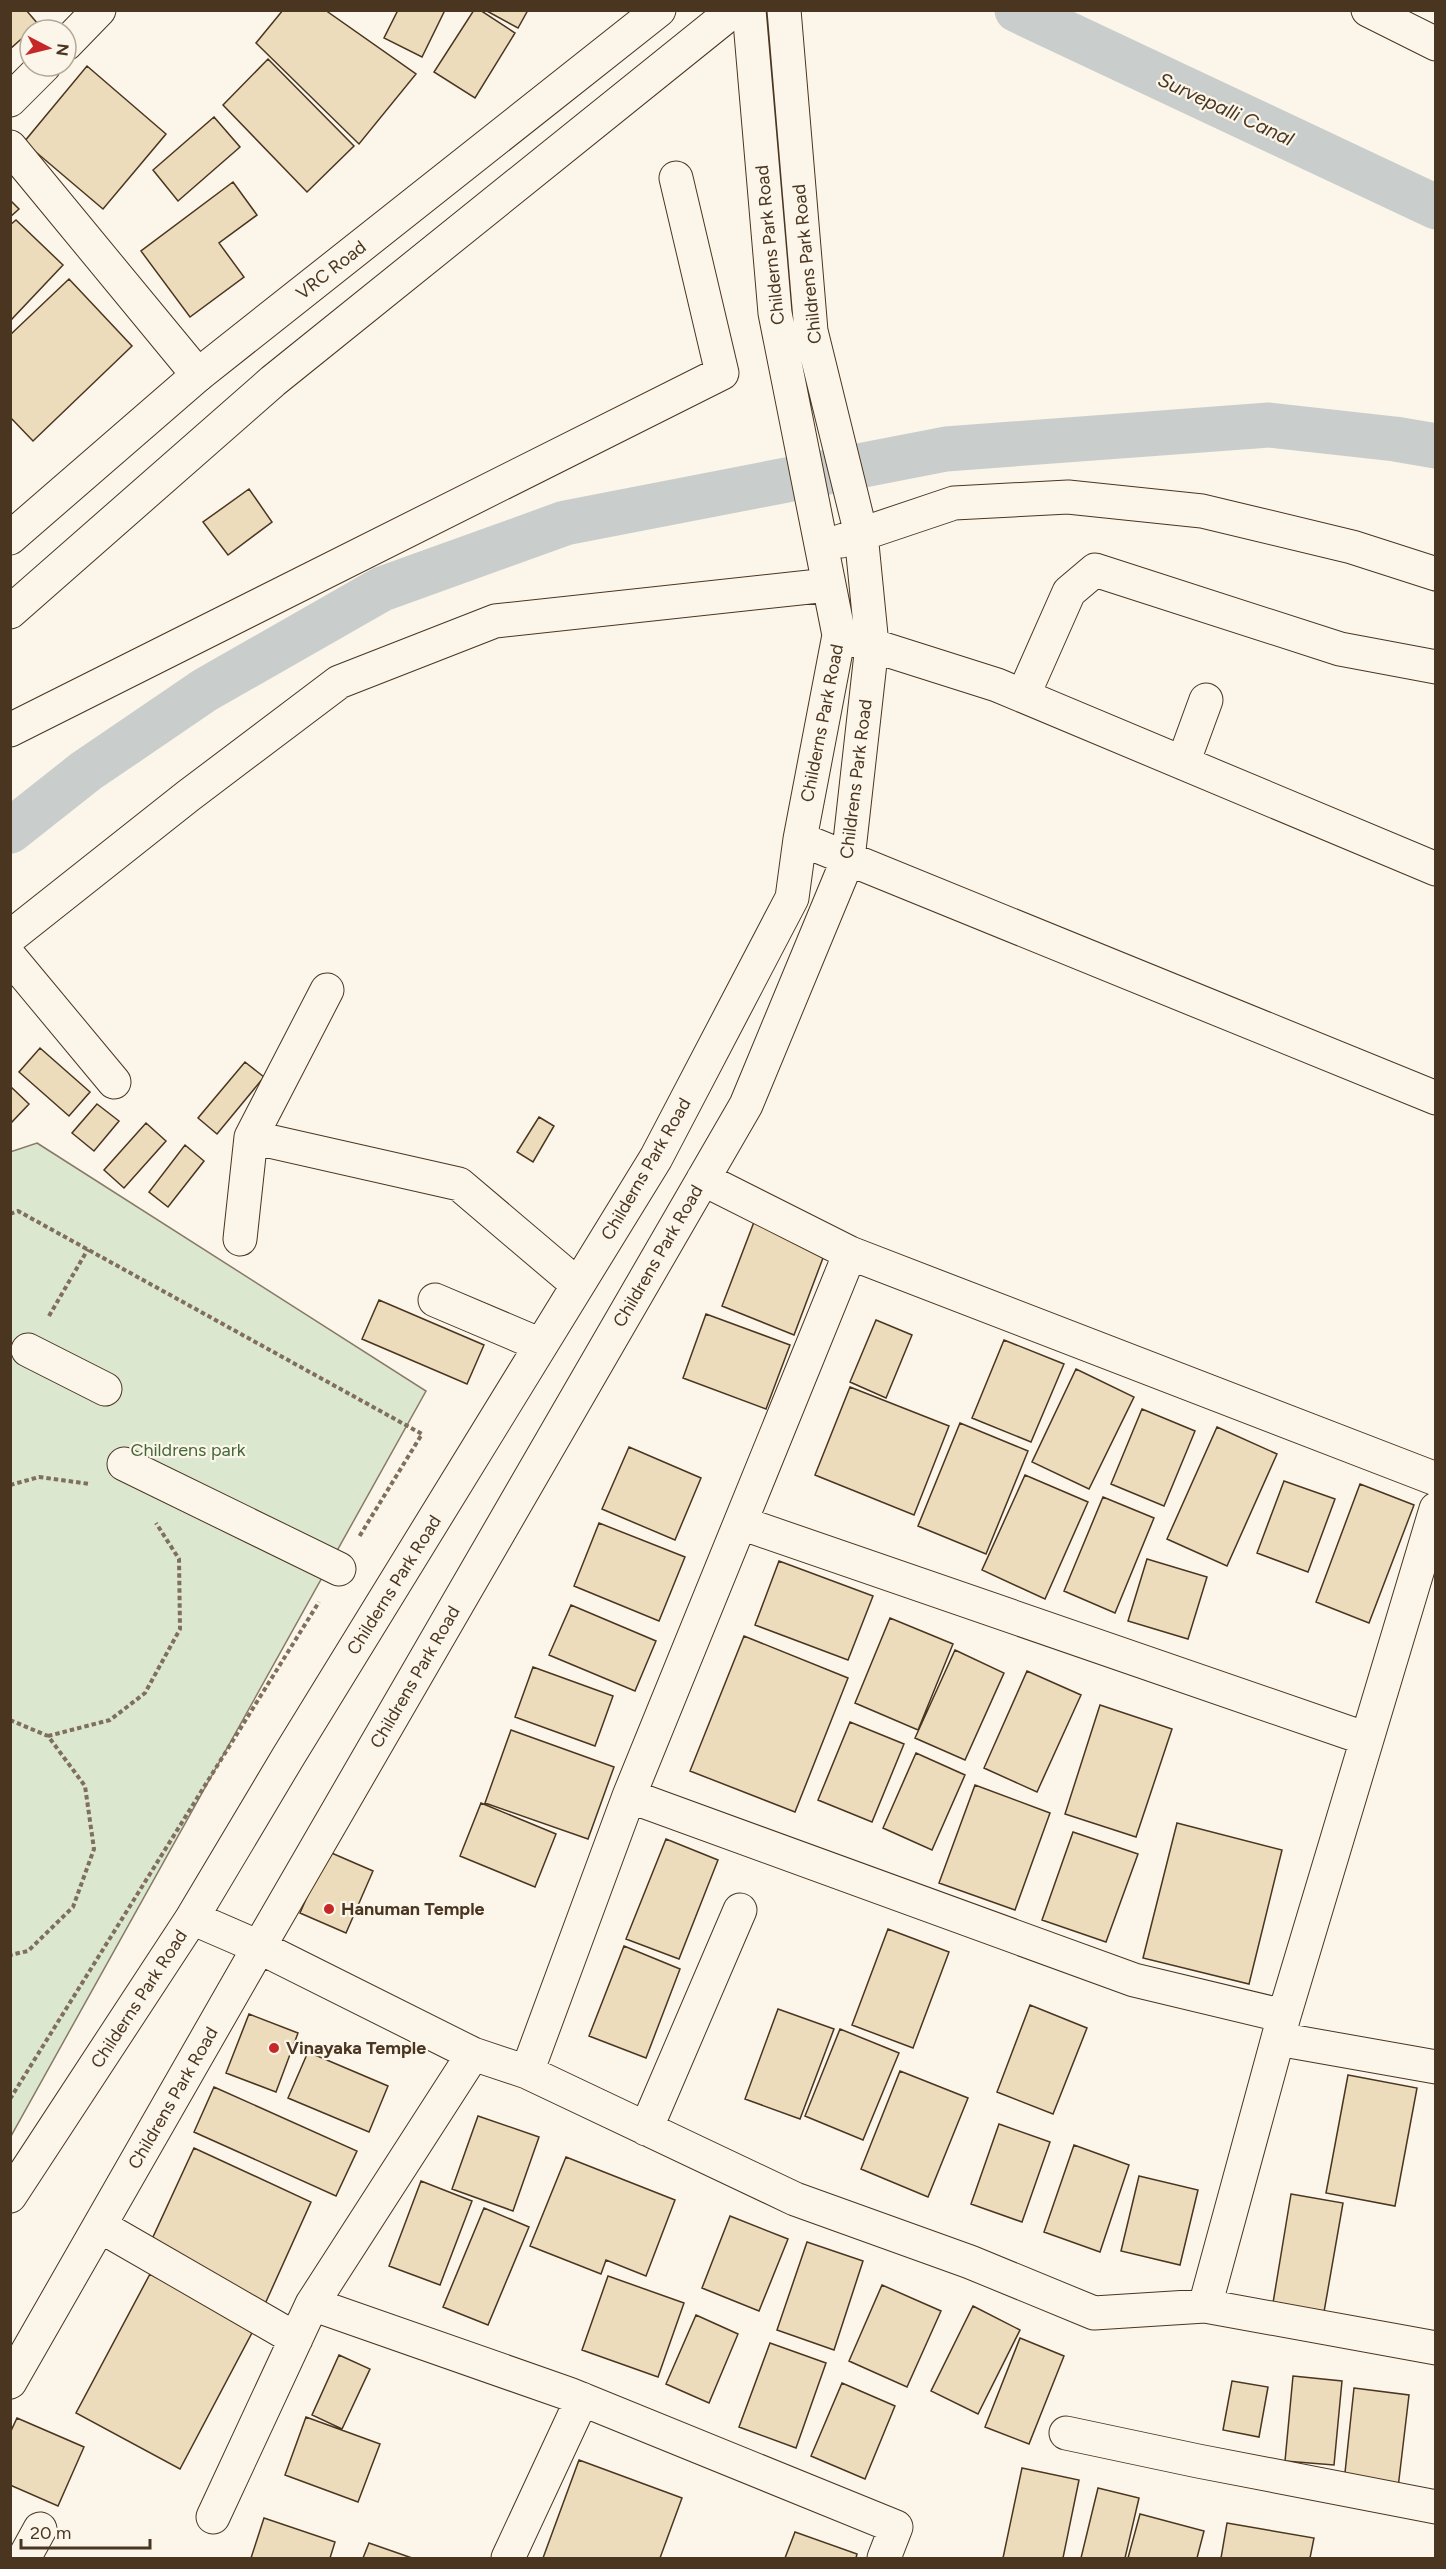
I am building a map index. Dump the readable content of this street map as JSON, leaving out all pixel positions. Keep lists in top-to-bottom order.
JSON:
{
  "streets": {
    "street": ["Childerns Park Road", "Childrens Park Road", "VRC Road"]
  },
  "water": ["Survepalli Canal"],
  "parks": ["Childrens park"],
  "places": ["Hanuman Temple", "Vinayaka Temple"],
  "scale_bar": "20 m",
  "north": "right"
}
